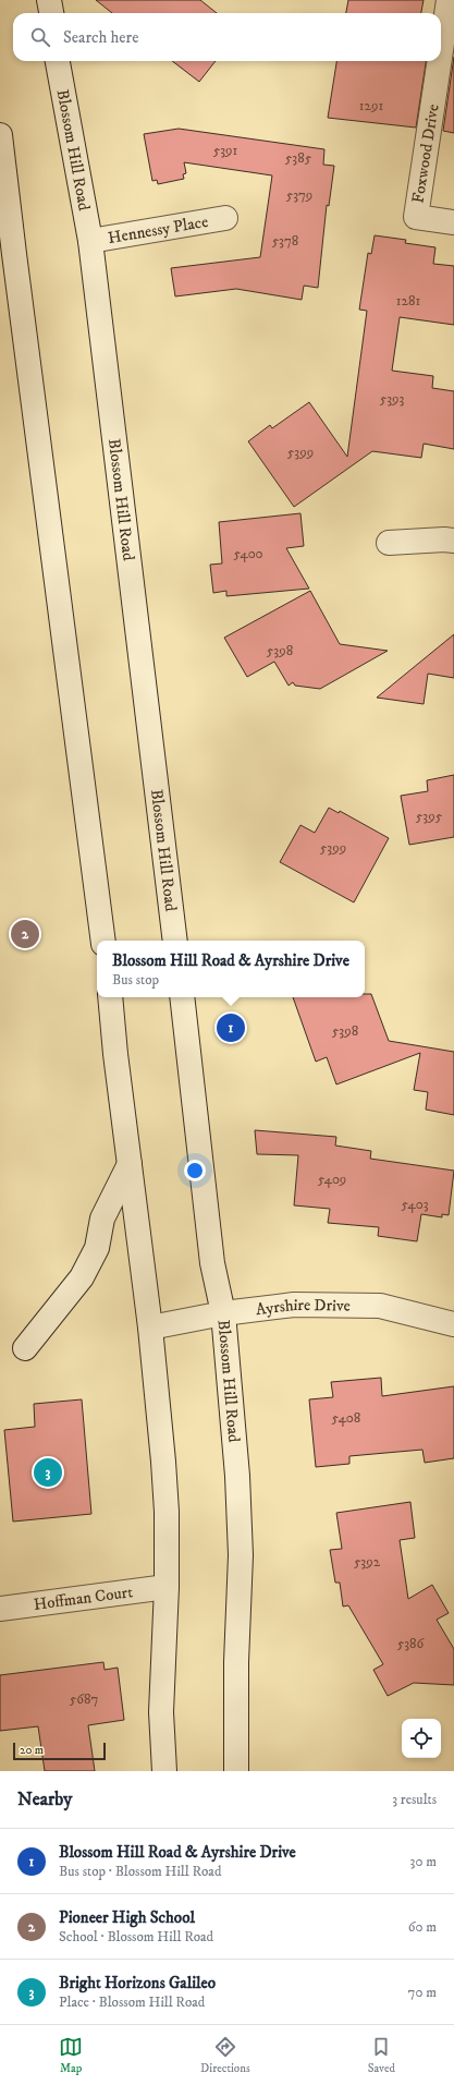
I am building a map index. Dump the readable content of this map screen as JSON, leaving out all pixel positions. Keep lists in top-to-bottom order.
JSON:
{
  "streets": {
    "main road": [
      "Blossom Hill Road",
      "Foxwood Drive",
      "Hennessy Place",
      "Ayrshire Drive",
      "Hoffman Court"
    ]
  },
  "crossings": [
    ["Blossom Hill Road", "Hennessy Place"],
    ["Blossom Hill Road", "Ayrshire Drive"]
  ],
  "house_numbers": [
    "1291",
    "5391",
    "5385",
    "5379",
    "5378",
    "1281",
    "5393",
    "5399",
    "5400",
    "5398",
    "5395",
    "5399",
    "5398",
    "5409",
    "5403",
    "5408",
    "5392",
    "5386",
    "5687"
  ],
  "scale_bar": "20 m",
  "page": {
    "search": "Search here",
    "pins": ["2", "1", "3"],
    "popup": ["Blossom Hill Road & Ayrshire Drive", "Bus stop"],
    "scale": "20 m",
    "heading": ["Nearby", "3 results"],
    "list": [
      {
        "mark": "1",
        "name": "Blossom Hill Road & Ayrshire Drive",
        "note": "Bus stop · Blossom Hill Road",
        "value": "30 m"
      },
      {
        "mark": "2",
        "name": "Pioneer High School",
        "note": "School · Blossom Hill Road",
        "value": "60 m"
      },
      {
        "mark": "3",
        "name": "Bright Horizons Galileo",
        "note": "Place · Blossom Hill Road",
        "value": "70 m"
      }
    ],
    "nav": ["Map", "Directions", "Saved"]
  }
}
